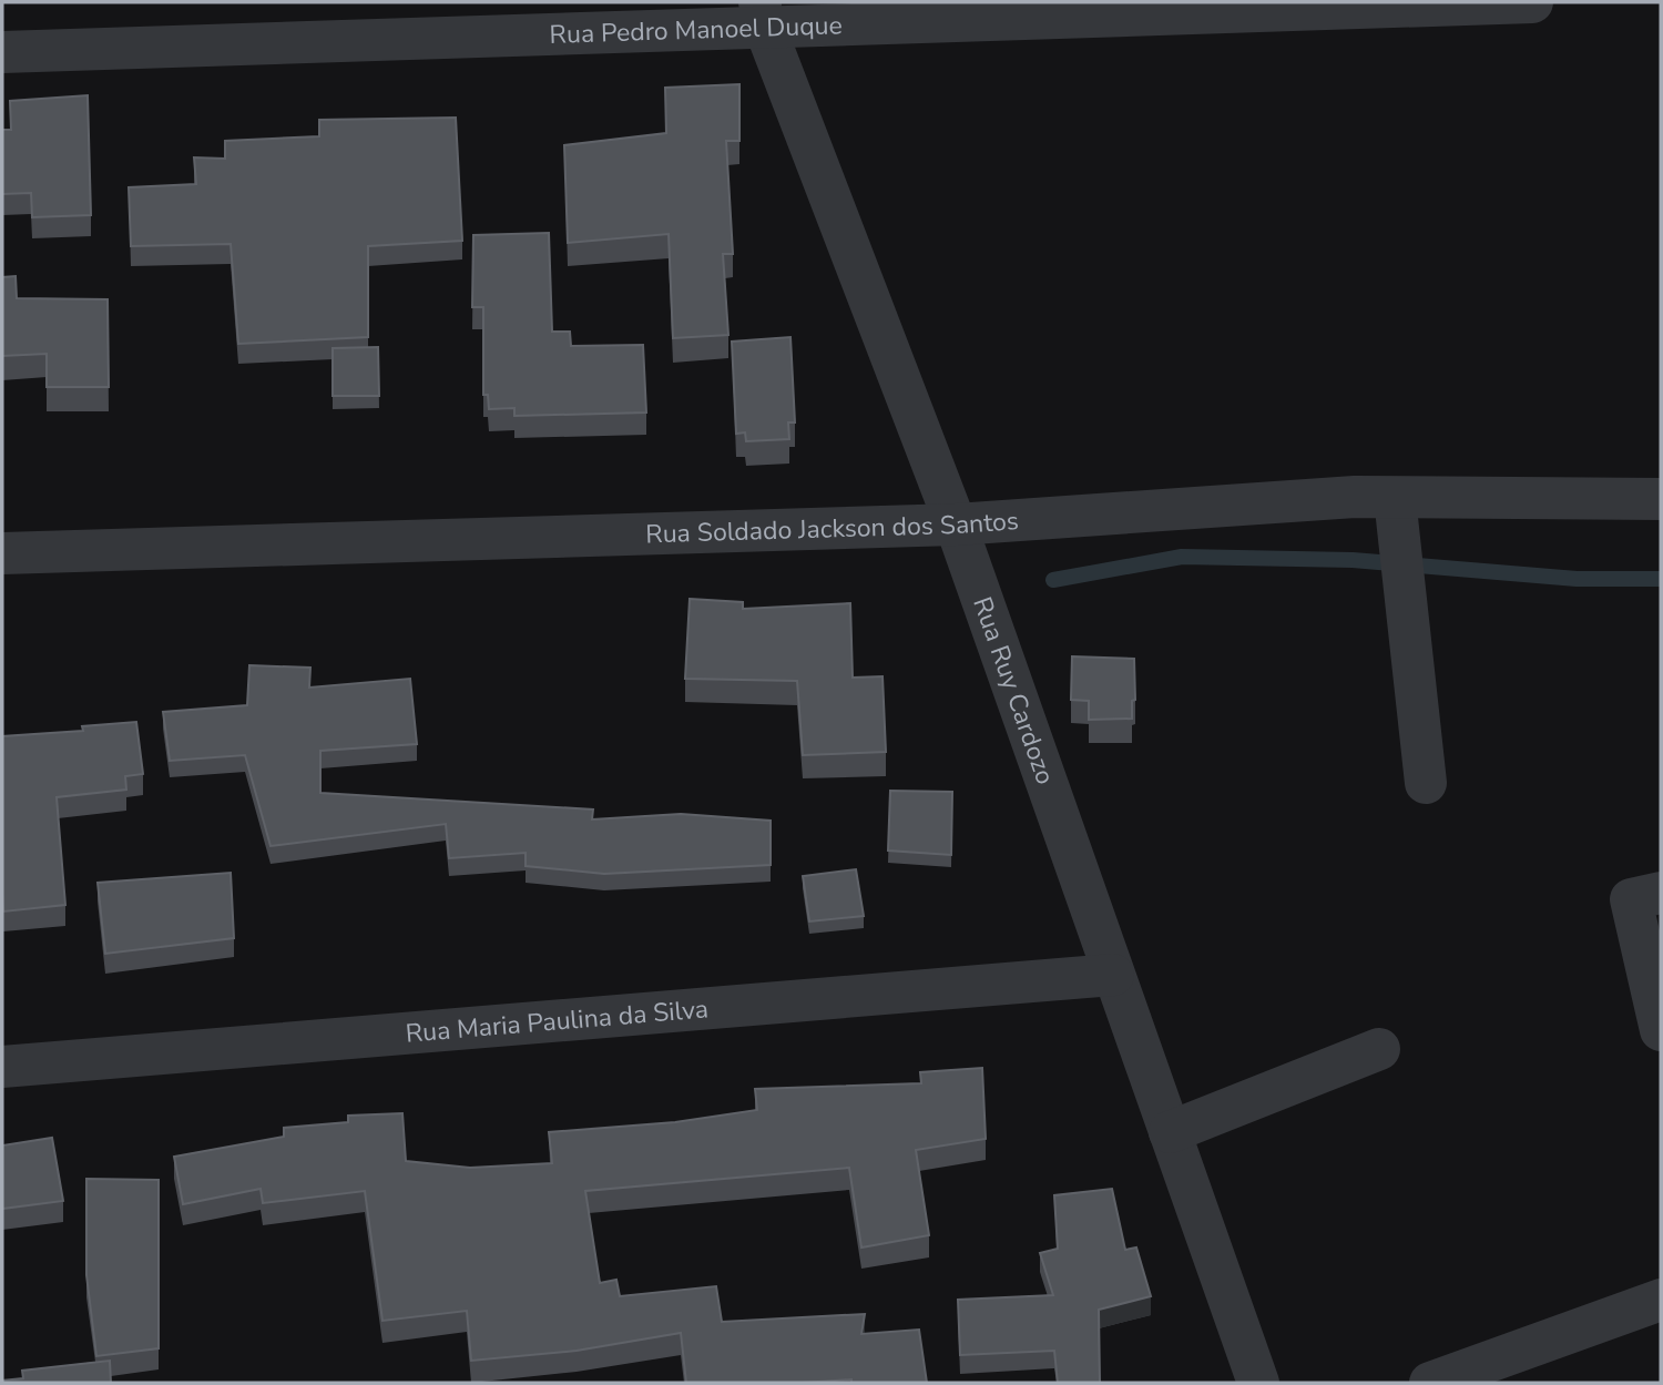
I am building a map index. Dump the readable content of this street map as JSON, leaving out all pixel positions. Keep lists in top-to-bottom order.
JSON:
{
  "streets": {
    "street": [
      "Rua Pedro Manoel Duque",
      "Rua Soldado Jackson dos Santos",
      "Rua Ruy Cardozo",
      "Rua Maria Paulina da Silva"
    ]
  },
  "crossings": [
    ["Rua Pedro Manoel Duque", "Rua Ruy Cardozo"],
    ["Rua Soldado Jackson dos Santos", "Rua Ruy Cardozo"],
    ["Rua Ruy Cardozo", "Rua Maria Paulina da Silva"]
  ]
}
